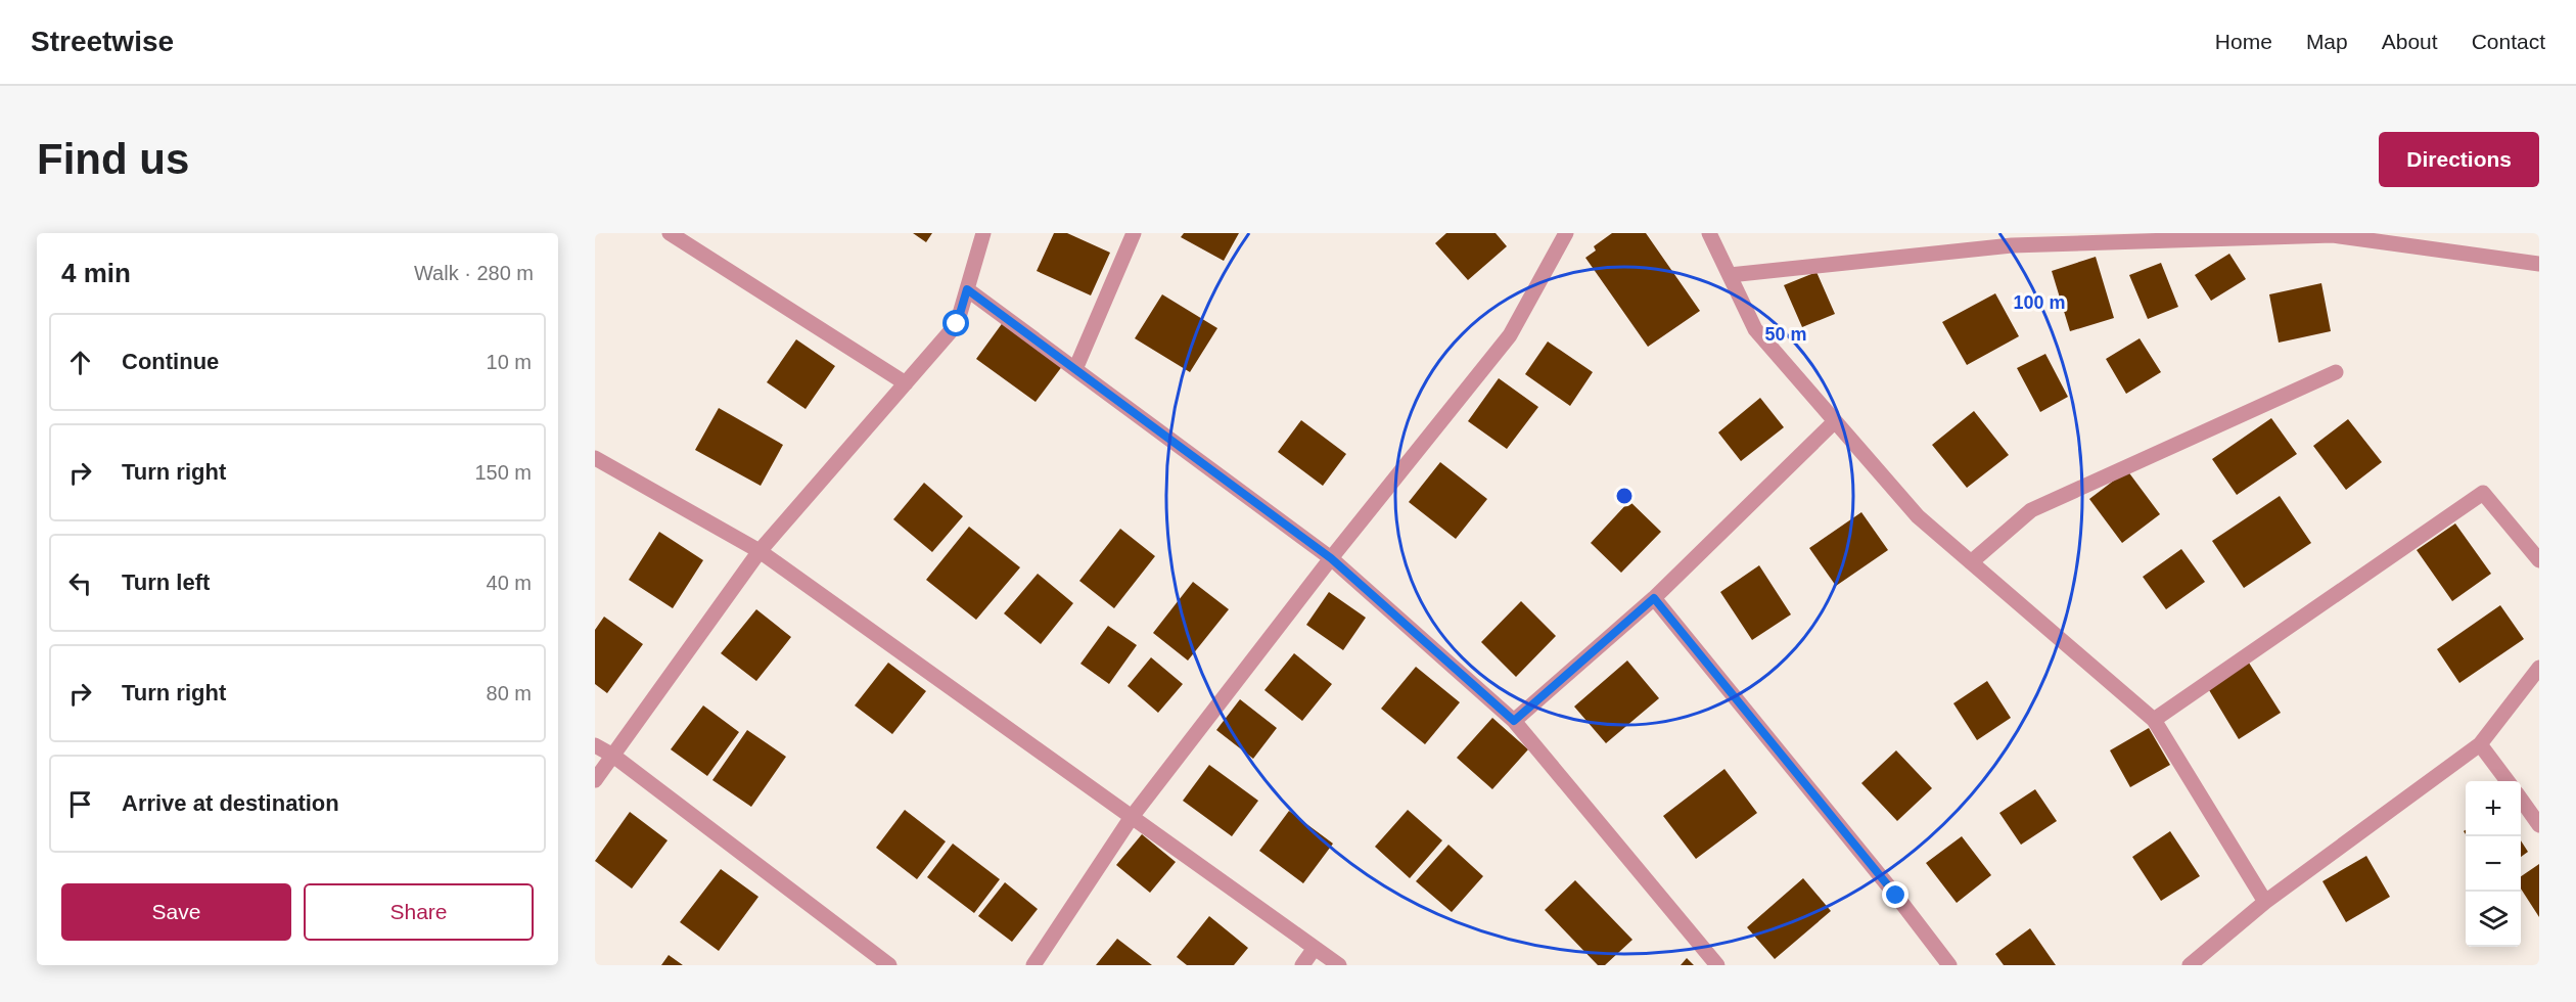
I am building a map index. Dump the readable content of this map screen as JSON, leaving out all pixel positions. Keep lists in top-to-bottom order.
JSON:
{
  "page": {
    "header": "Streetwise",
    "nav": [
      "Home",
      "Map",
      "About",
      "Contact"
    ],
    "buttons": [
      "Directions",
      ["Save", "Share"]
    ],
    "title": "Find us",
    "heading": ["4 min", "Walk · 280 m"],
    "list": [
      ["Continue", "10 m"],
      ["Turn right", "150 m"],
      ["Turn left", "40 m"],
      ["Turn right", "80 m"],
      "Arrive at destination"
    ],
    "map_buttons": ["+", "−"]
  },
  "rings": ["100 m", "50 m"]
}
